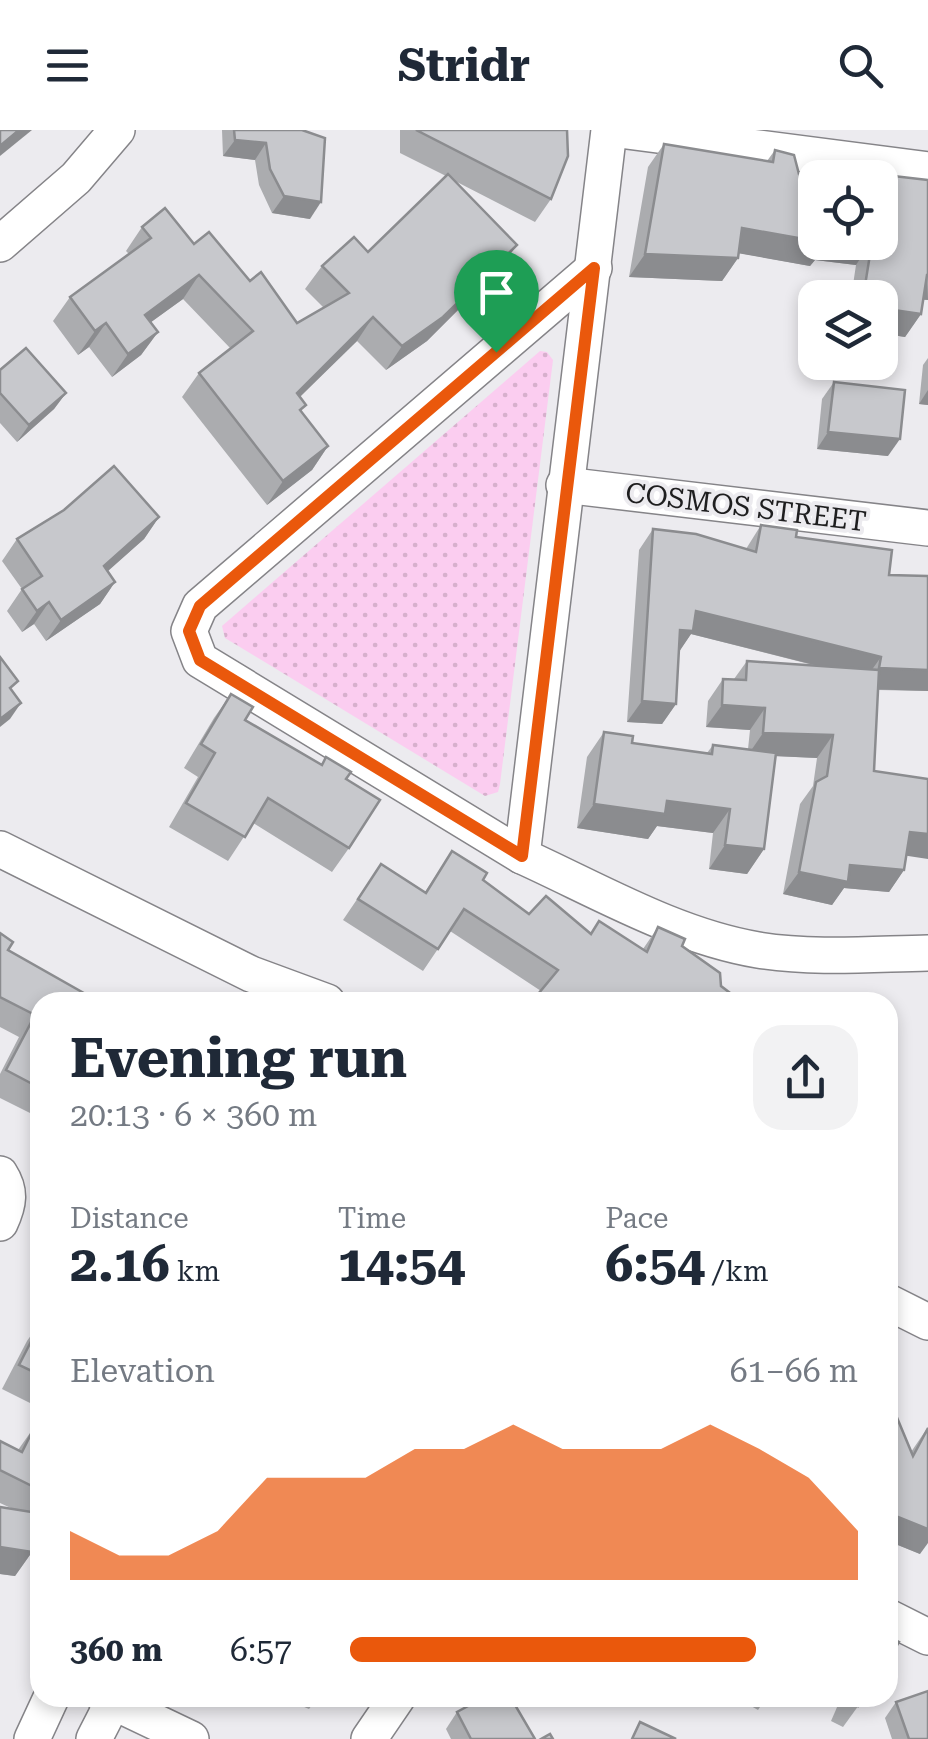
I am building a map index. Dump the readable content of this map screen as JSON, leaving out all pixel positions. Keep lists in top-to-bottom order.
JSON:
{
  "streets": {
    "street": ["COSMOS STREET"]
  },
  "page": {
    "header": "Stridr",
    "heading": ["Evening run", "20:13 · 6 × 360 m"],
    "stats": [
      ["Distance", "2.16 km"],
      ["Time", "14:54"],
      ["Pace", "6:54 /km"]
    ],
    "chart": ["Elevation", "61–66 m"],
    "list": [
      {
        "name": "360 m",
        "note": "6:57"
      }
    ]
  }
}
